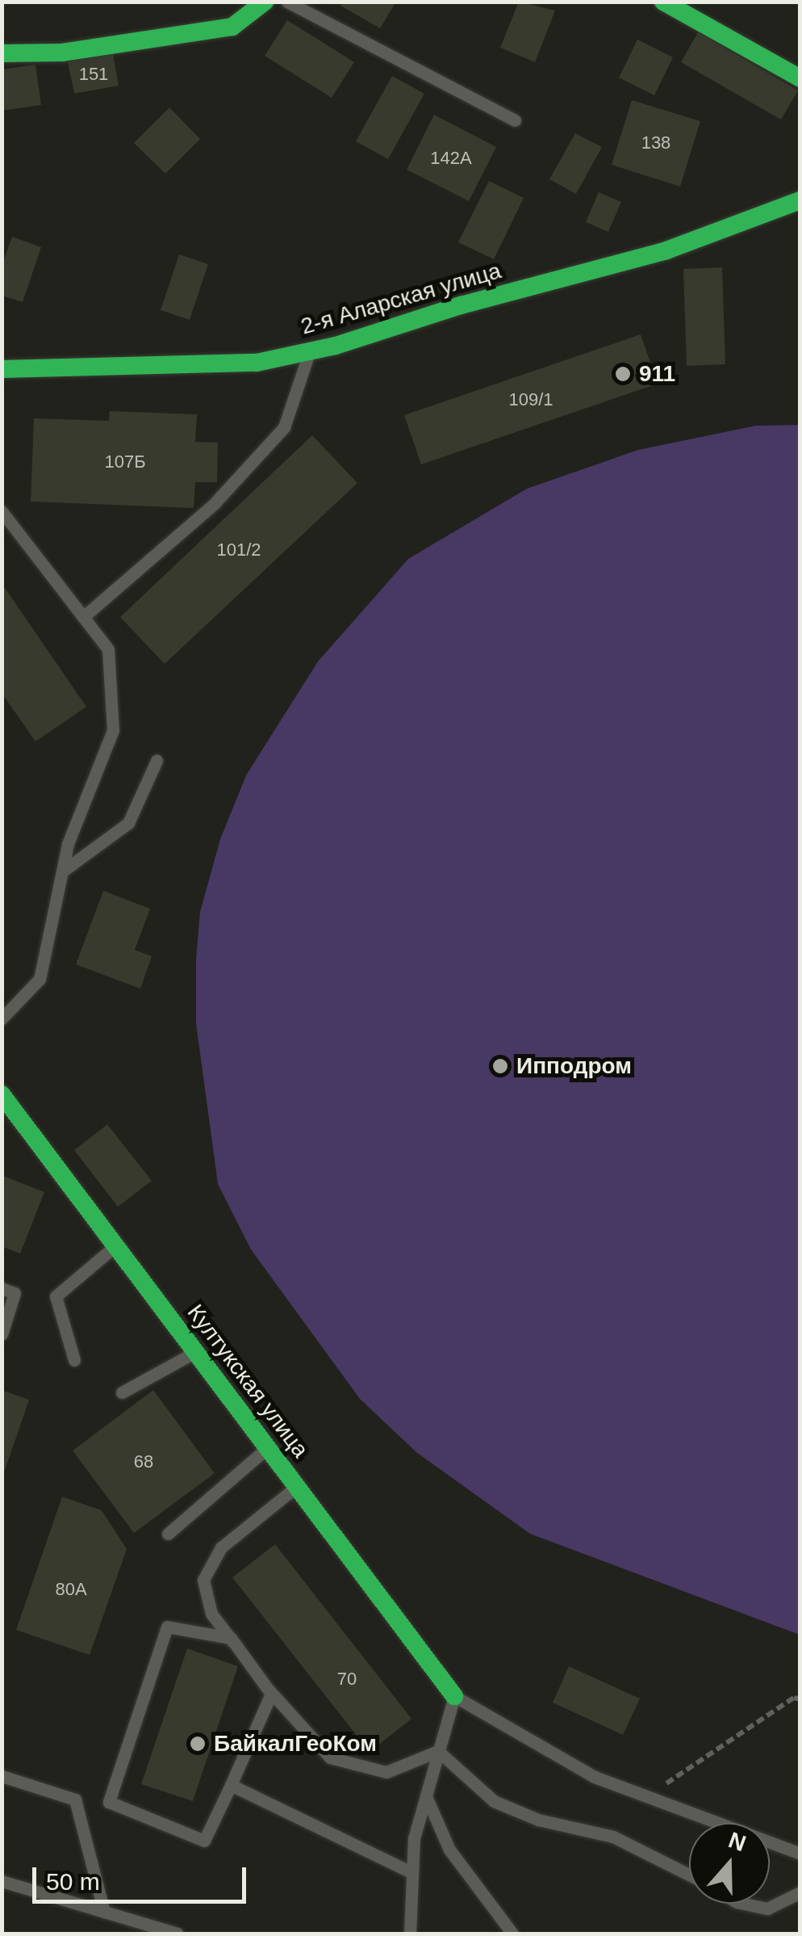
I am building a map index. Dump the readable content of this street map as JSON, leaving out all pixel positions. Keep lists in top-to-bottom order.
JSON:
{
  "streets": {
    "street": ["2-я Аларская улица", "Култукская улица"]
  },
  "places": ["911", "Ипподром", "БайкалГеоКом"],
  "house_numbers": [
    "151",
    "138",
    "142А",
    "109/1",
    "107Б",
    "101/2",
    "68",
    "80А",
    "70"
  ],
  "scale_bar": "50 m",
  "north": "top"
}
